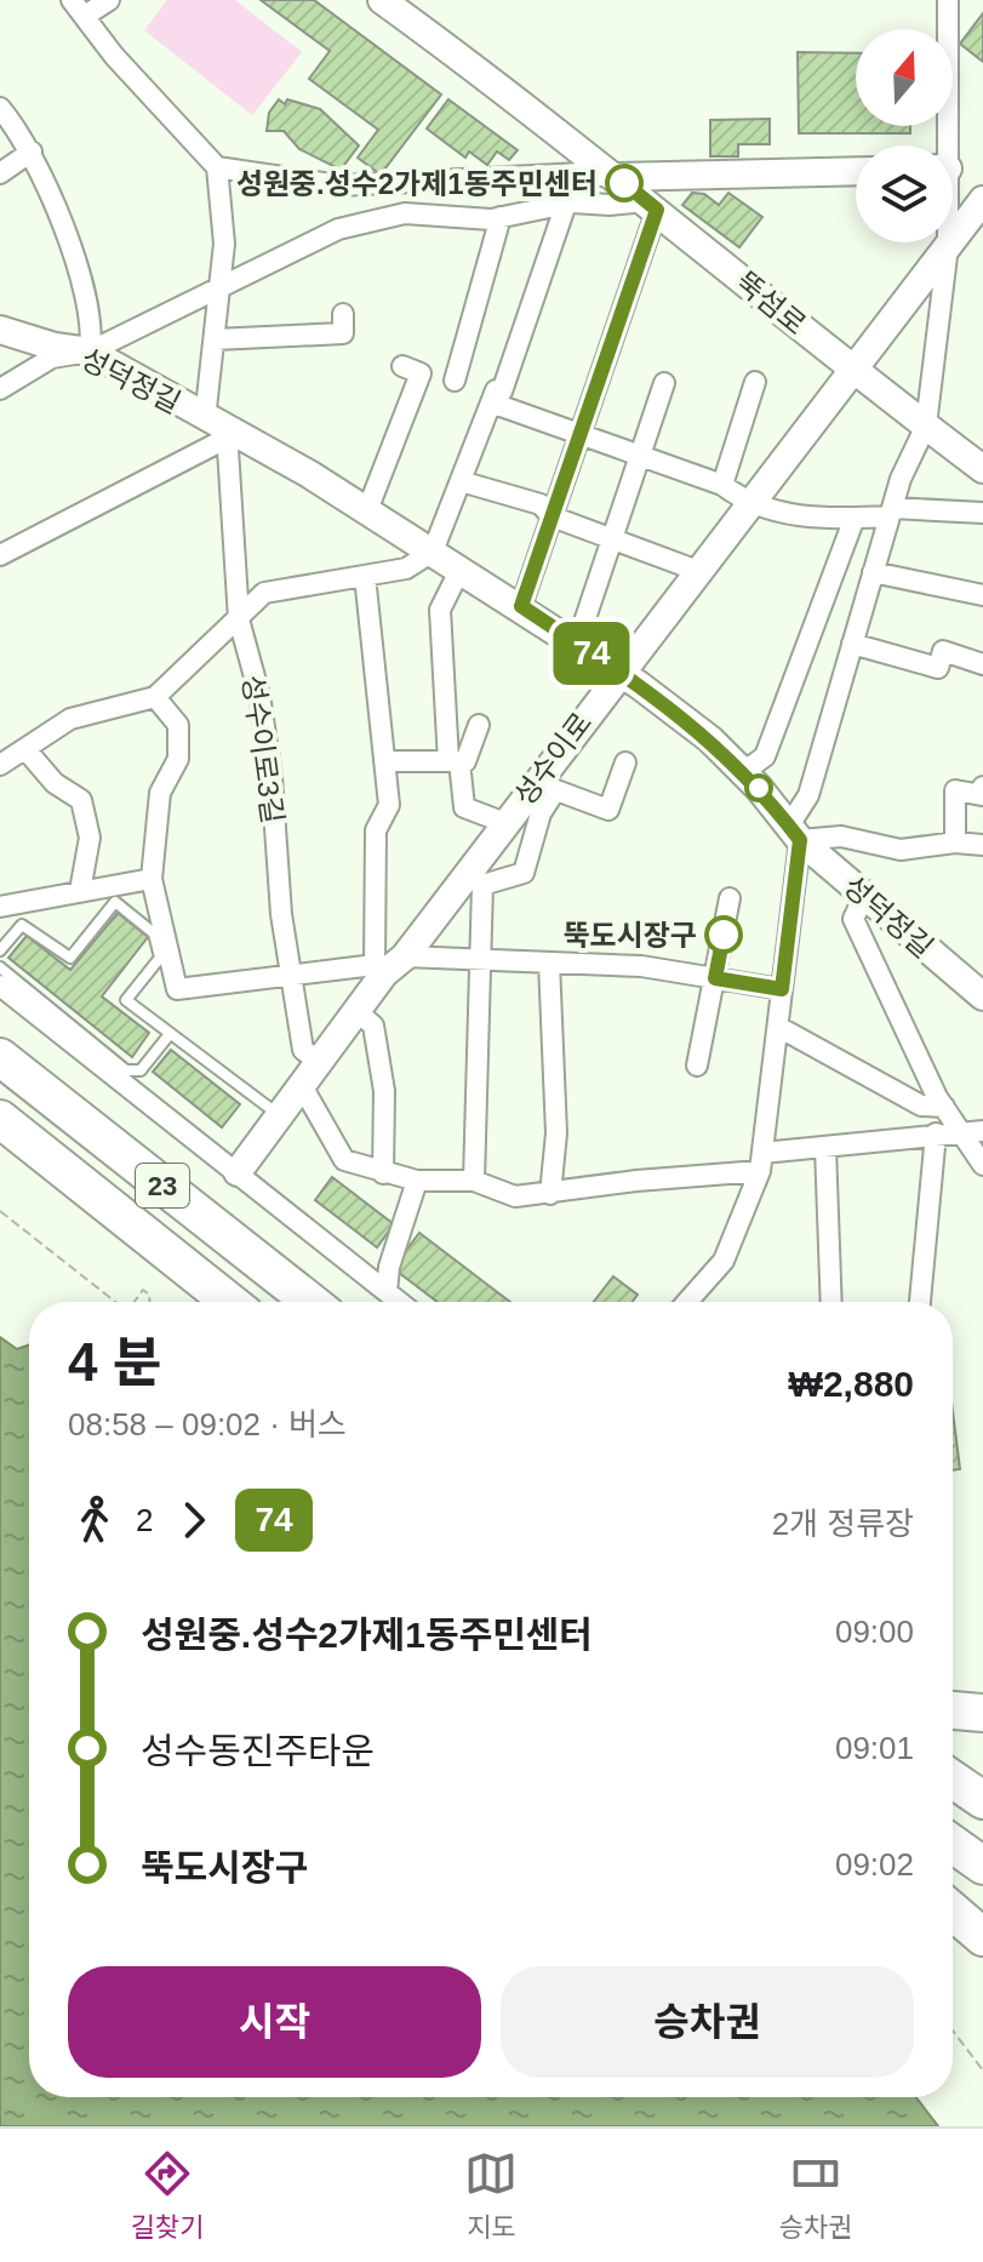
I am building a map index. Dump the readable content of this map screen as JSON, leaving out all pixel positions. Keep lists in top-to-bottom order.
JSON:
{
  "streets": {
    "highway": ["23"],
    "street": [
      "뚝섬로",
      "성덕정길",
      "성수이로3길",
      "성수이로"
    ]
  },
  "crossings": [
    ["뚝섬로", "성수이로"],
    ["성덕정길", "성수이로3길"],
    ["성덕정길", "성수이로"],
    ["성수이로3길", "성수이로"]
  ],
  "places": ["성원중.성수2가제1동주민센터", "뚝도시장구"],
  "lines": ["bus line 74"],
  "north": "top",
  "page": {
    "on_map": "74",
    "heading": ["4 분", "08:58 – 09:02 · 버스", "₩2,880"],
    "legs": ["2", "74", "2개 정류장"],
    "list": [
      {
        "name": "성원중.성수2가제1동주민센터",
        "value": "09:00"
      },
      {
        "name": "성수동진주타운",
        "value": "09:01"
      },
      {
        "name": "뚝도시장구",
        "value": "09:02"
      }
    ],
    "buttons": ["시작", "승차권"],
    "tabs": ["길찾기", "지도", "승차권"]
  }
}
